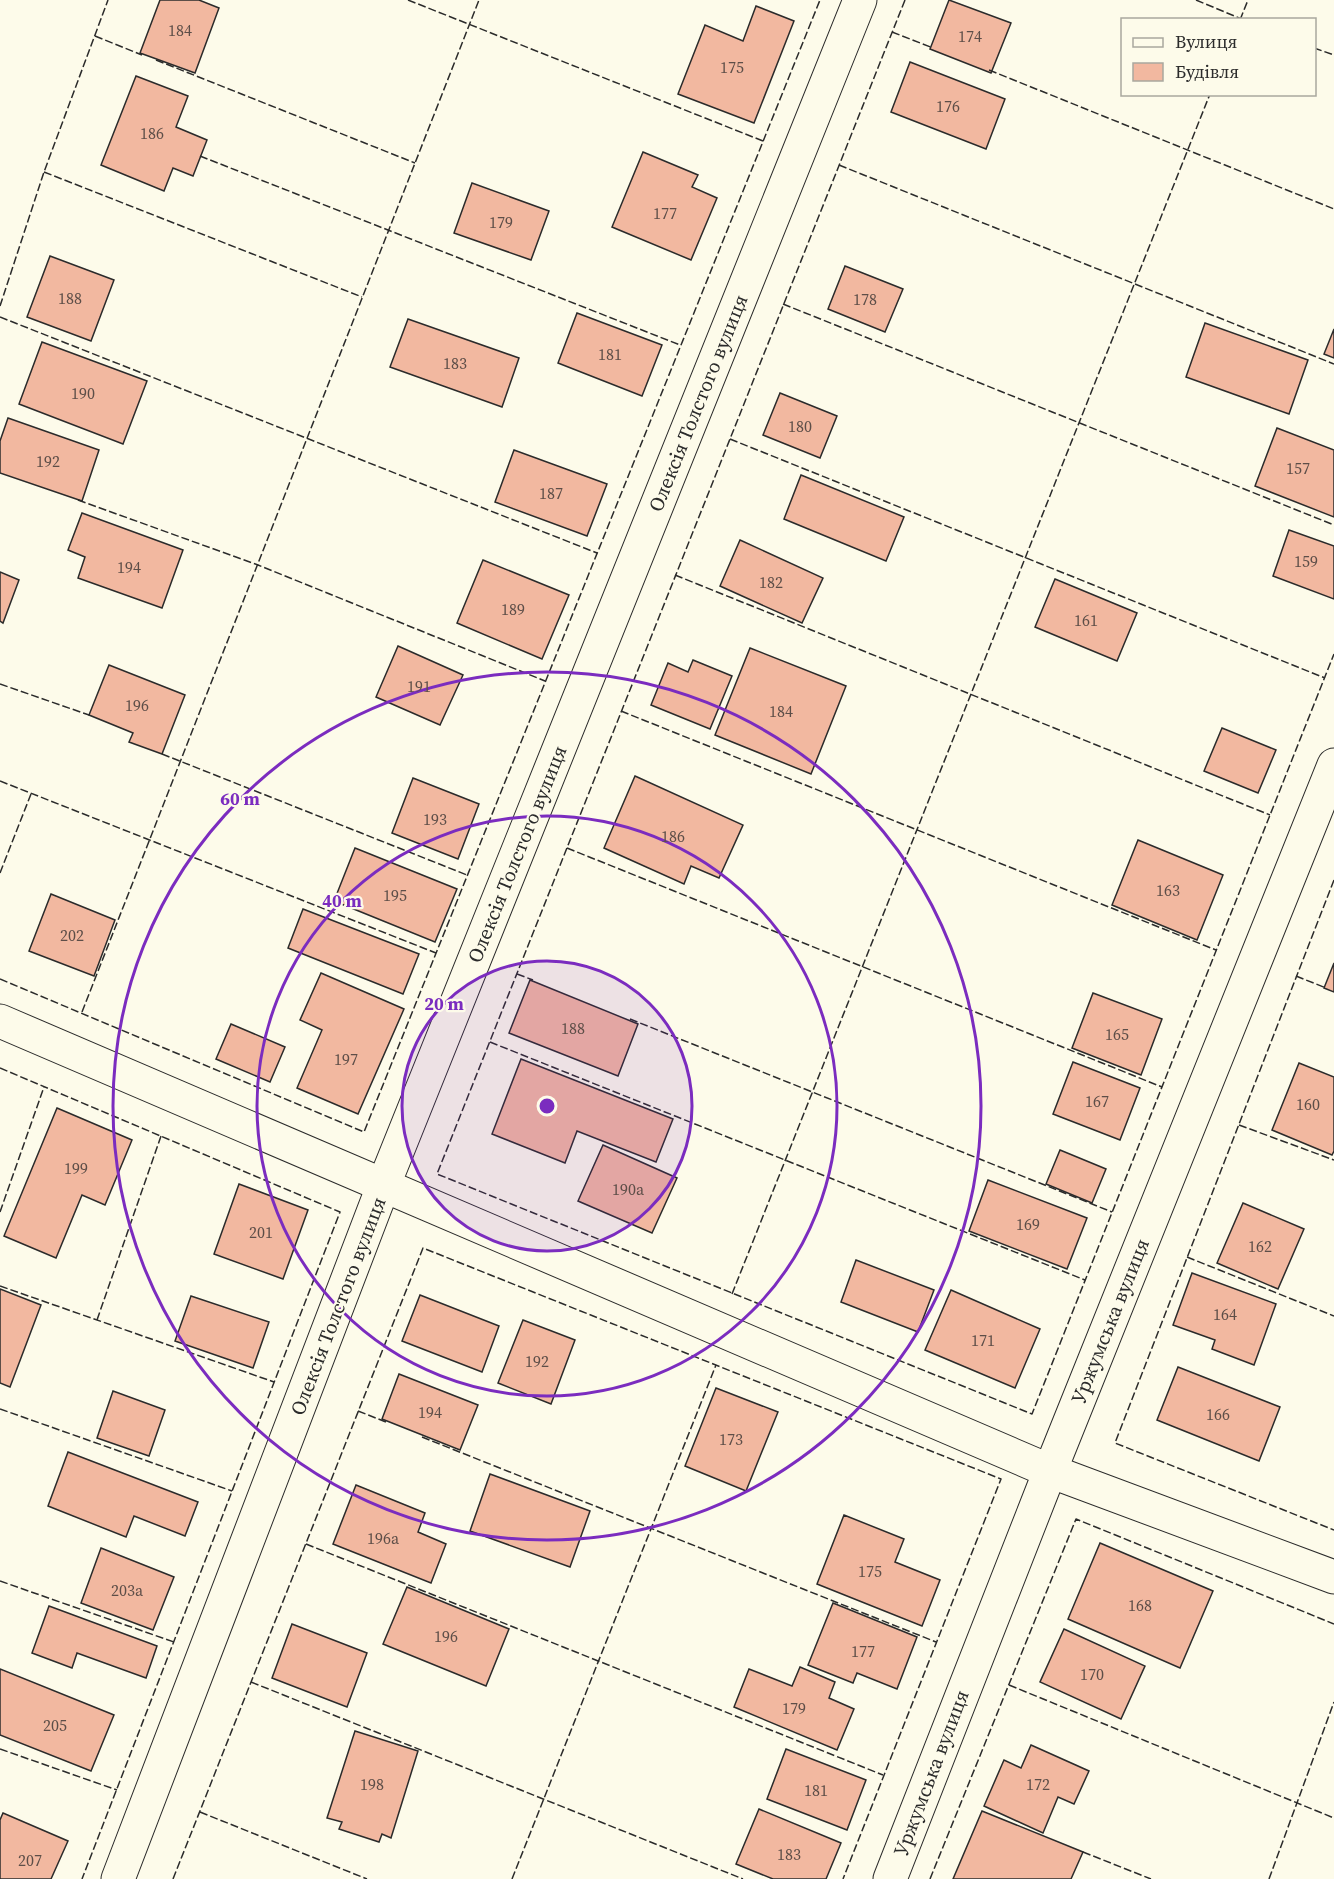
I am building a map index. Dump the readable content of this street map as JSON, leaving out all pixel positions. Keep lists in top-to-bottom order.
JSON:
{
  "streets": {
    "street": ["Олексія Толстого вулиця", "Уржумська вулиця"]
  },
  "house_numbers": [
    "184",
    "174",
    "175",
    "176",
    "186",
    "177",
    "179",
    "188",
    "178",
    "181",
    "183",
    "190",
    "180",
    "192",
    "157",
    "187",
    "159",
    "194",
    "182",
    "189",
    "161",
    "191",
    "196",
    "184",
    "193",
    "186",
    "163",
    "195",
    "202",
    "188",
    "165",
    "197",
    "167",
    "160",
    "199",
    "190а",
    "169",
    "201",
    "162",
    "164",
    "171",
    "192",
    "194",
    "166",
    "173",
    "196а",
    "175",
    "203а",
    "168",
    "196",
    "177",
    "170",
    "179",
    "205",
    "198",
    "172",
    "181",
    "183",
    "207"
  ],
  "legend": ["Вулиця", "Будівля"],
  "rings": ["60 m", "40 m", "20 m"]
}
